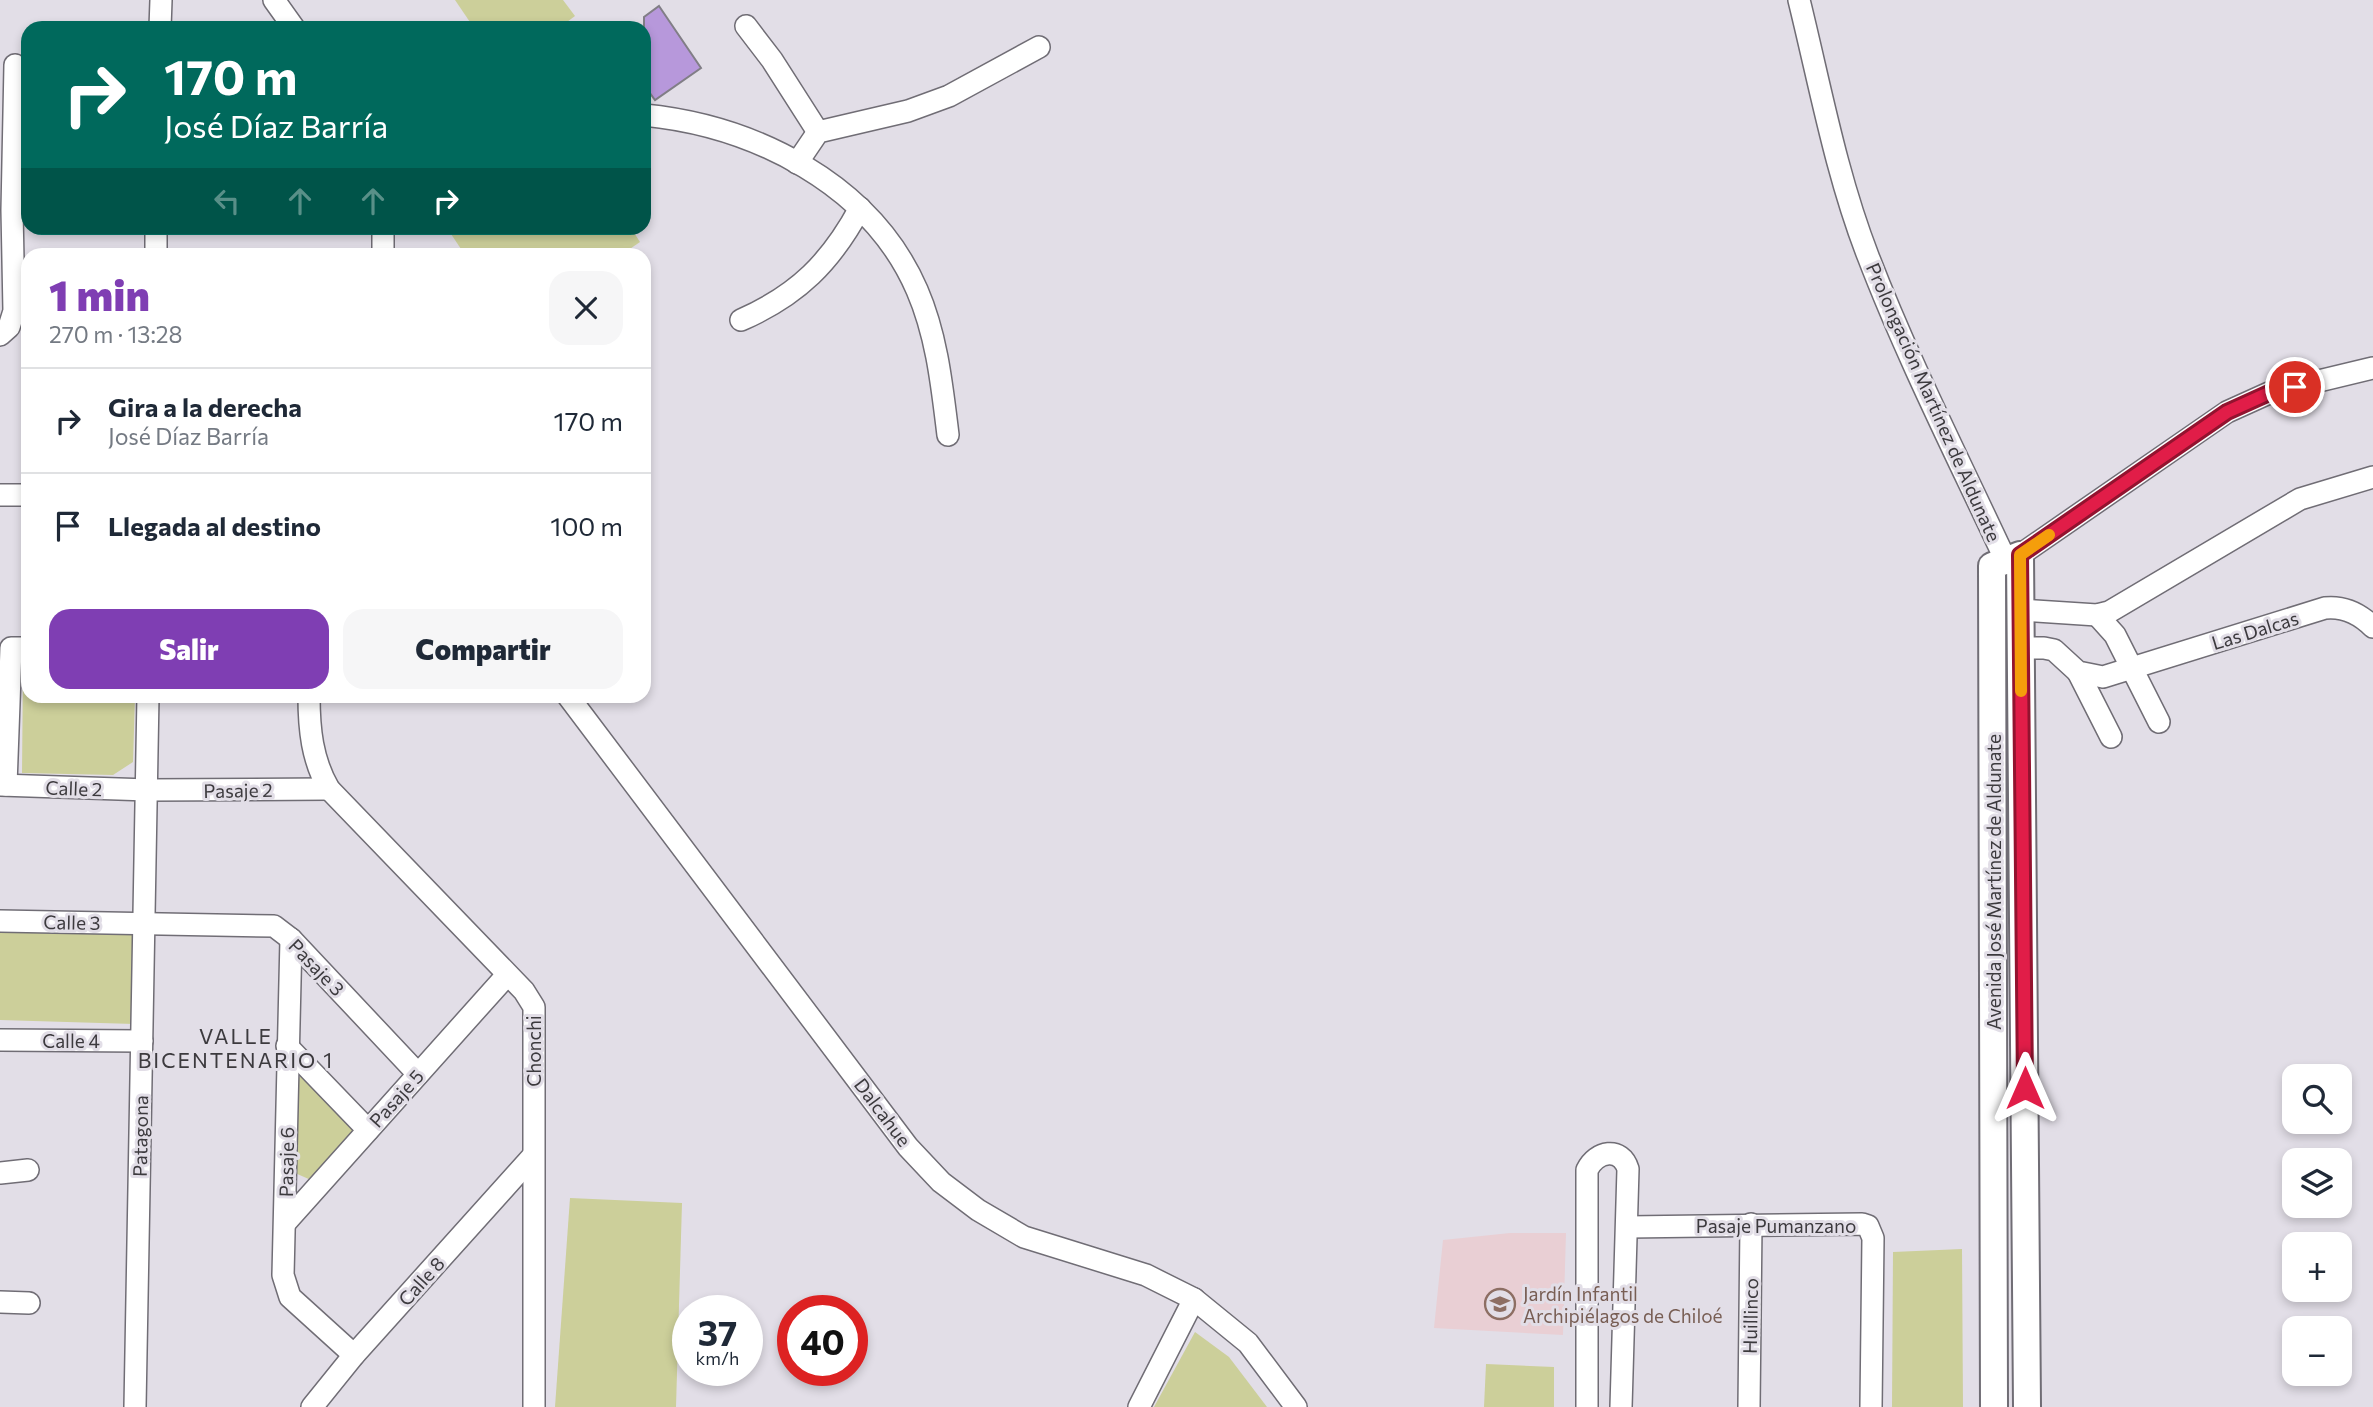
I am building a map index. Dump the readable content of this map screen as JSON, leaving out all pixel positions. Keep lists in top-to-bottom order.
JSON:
{
  "streets": {
    "street": [
      "Prolongación Martínez de Aldunate",
      "Las Dalcas",
      "Calle 2",
      "Pasaje 2",
      "Avenida José Martínez de Aldunate",
      "Calle 3",
      "Pasaje 3",
      "Calle 4",
      "Chonchi",
      "Pasaje 5",
      "Dalcahue",
      "Patagona",
      "Pasaje 6",
      "Pasaje Pumanzano",
      "Calle 8",
      "Huillinco"
    ]
  },
  "crossings": [
    ["Prolongación Martínez de Aldunate", "Avenida José Martínez de Aldunate"],
    ["Calle 2", "Pasaje 2"],
    ["Calle 2", "Patagona"],
    ["Pasaje 2", "Chonchi"],
    ["Pasaje 2", "Patagona"],
    ["Calle 3", "Pasaje 3"],
    ["Calle 3", "Patagona"],
    ["Pasaje 3", "Pasaje 5"],
    ["Pasaje 3", "Patagona"],
    ["Pasaje 3", "Pasaje 6"],
    ["Calle 4", "Patagona"],
    ["Chonchi", "Pasaje 5"],
    ["Chonchi", "Calle 8"],
    ["Pasaje 5", "Pasaje 6"],
    ["Pasaje 6", "Calle 8"],
    ["Pasaje Pumanzano", "Huillinco"]
  ],
  "districts": ["VALLE BICENTENARIO 1"],
  "places": {
    "school or university": ["Jardín Infantil Archipiélagos de Chiloé"]
  },
  "page": {
    "turn": ["170 m", "José Díaz Barría"],
    "heading": ["1 min", "270 m · 13:28"],
    "list": [
      {
        "name": "Gira a la derecha",
        "note": "José Díaz Barría",
        "value": "170 m"
      },
      {
        "name": "Llegada al destino",
        "value": "100 m"
      }
    ],
    "buttons": ["Salir", "Compartir"],
    "map_buttons": ["+", "−"],
    "speed": "37 km/h",
    "limit": "40"
  }
}
